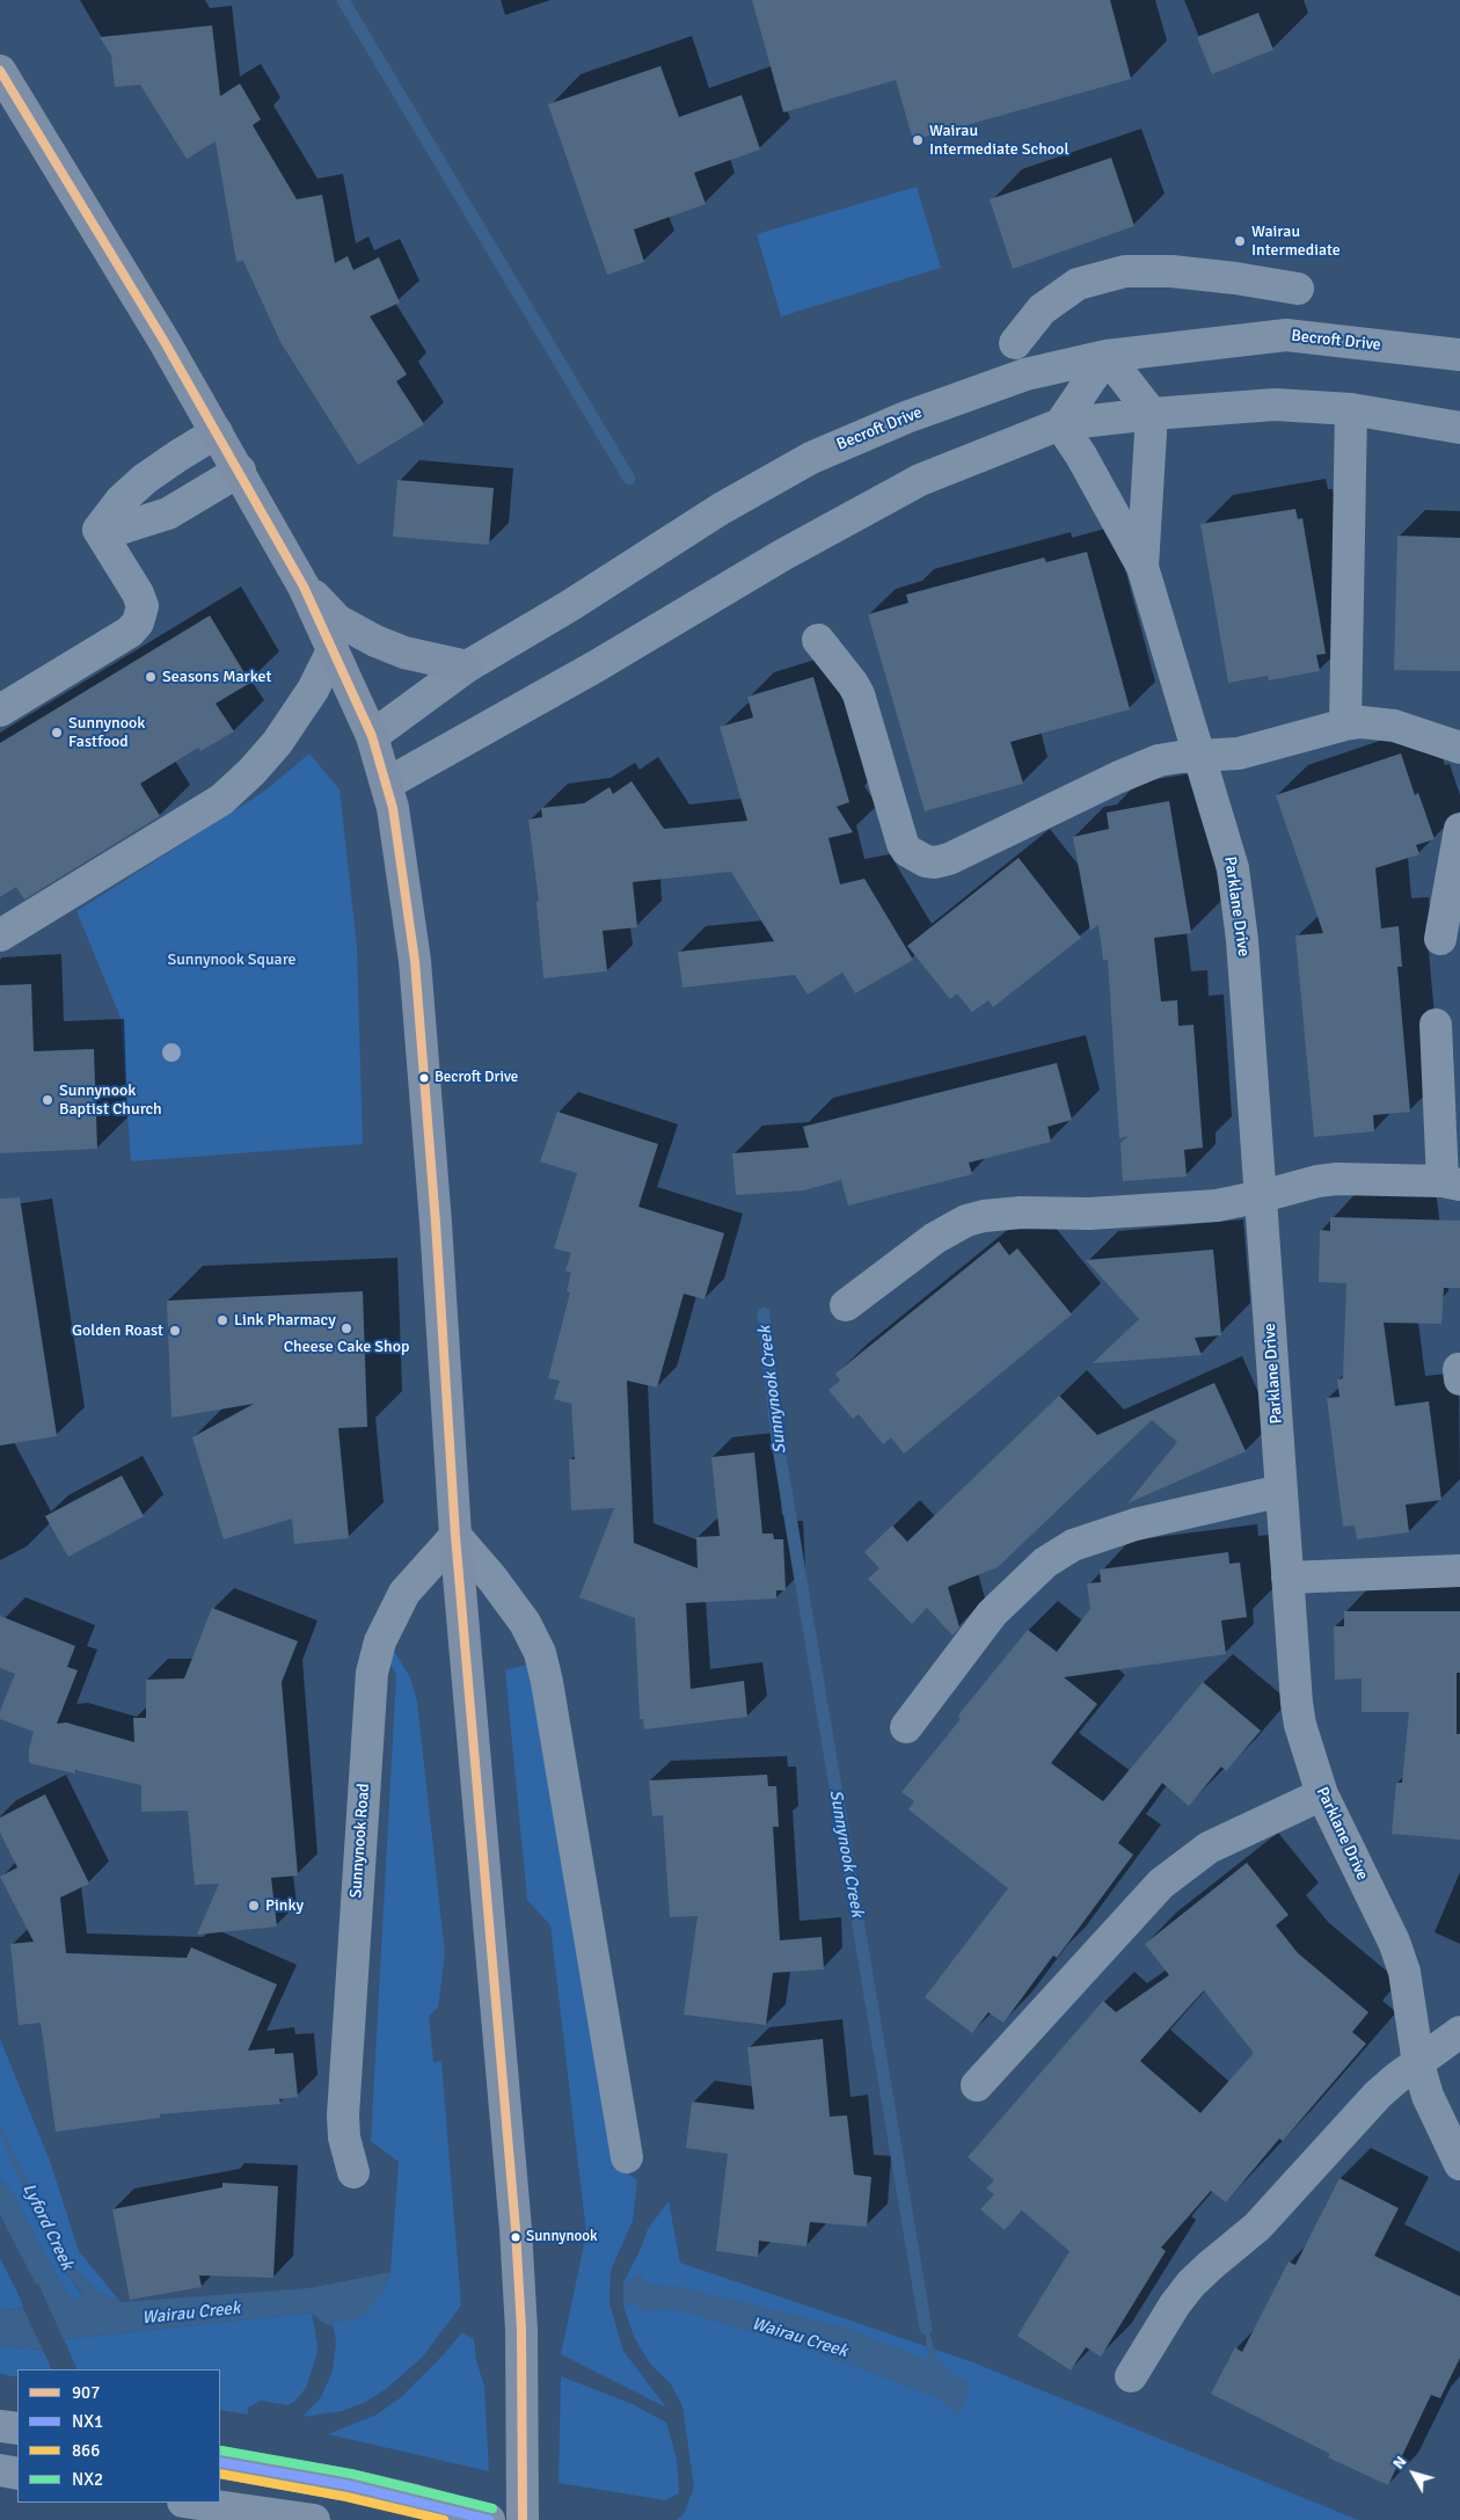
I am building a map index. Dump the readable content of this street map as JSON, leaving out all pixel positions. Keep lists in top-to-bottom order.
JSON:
{
  "streets": {
    "street": ["Becroft Drive", "Parklane Drive", "Sunnynook Road"]
  },
  "water": ["Sunnynook Creek", "Lyford Creek", "Wairau Creek"],
  "parks": ["Sunnynook Square"],
  "places": [
    "Wairau Intermediate School",
    "Wairau Intermediate",
    "Seasons Market",
    "Sunnynook Fastfood",
    "Becroft Drive",
    "Sunnynook Baptist Church",
    "Link Pharmacy",
    "Cheese Cake Shop",
    "Golden Roast",
    "Pinky",
    "Sunnynook"
  ],
  "lines": [
    "transit line 907",
    "transit line NX2",
    "transit line NX1",
    "transit line 866"
  ],
  "legend": [
    "907",
    "NX1",
    "866",
    "NX2"
  ],
  "north": "top left"
}
